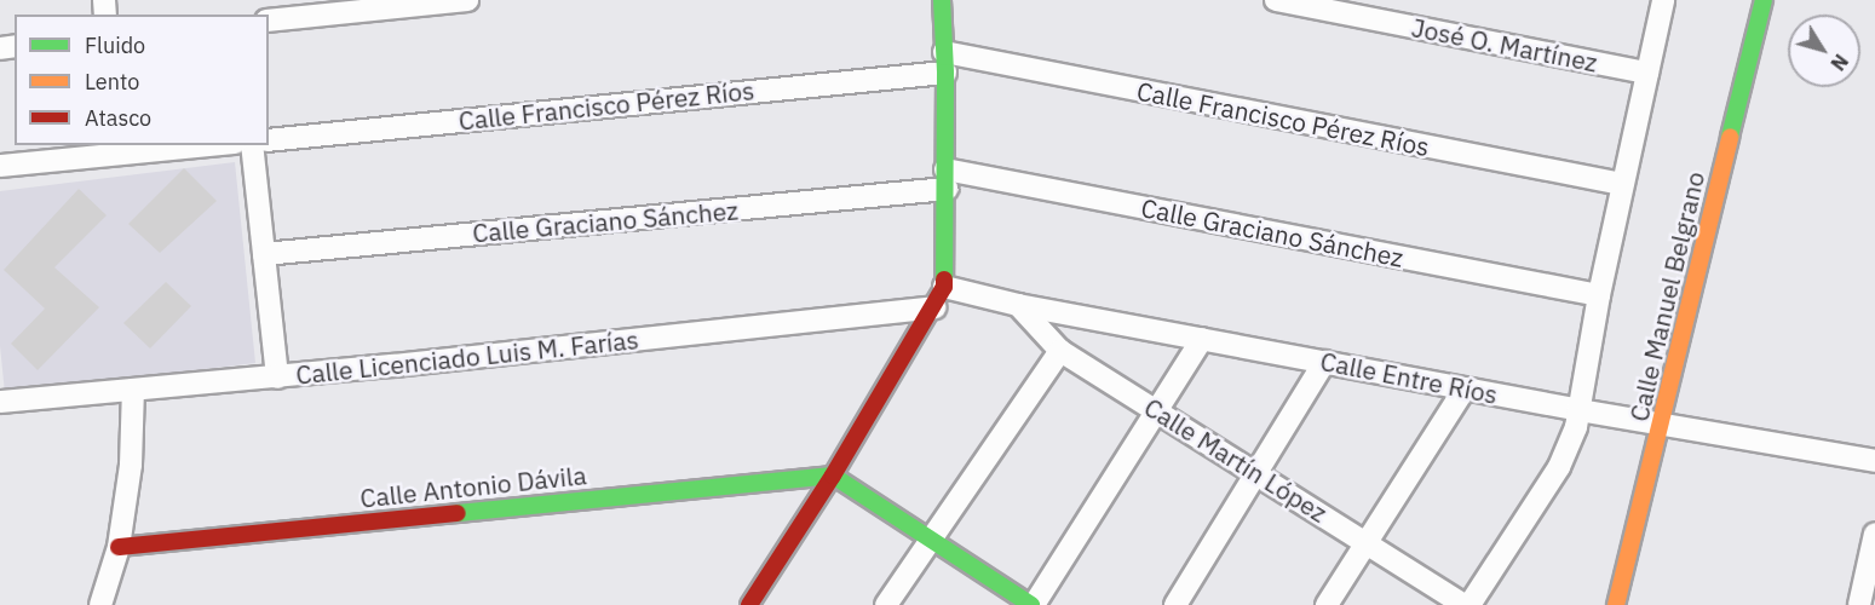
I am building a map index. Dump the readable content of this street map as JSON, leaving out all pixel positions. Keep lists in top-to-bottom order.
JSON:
{
  "streets": {
    "street": [
      "José O. Martínez",
      "Calle Francisco Pérez Ríos",
      "Calle Graciano Sánchez",
      "Calle Manuel Belgrano",
      "Calle Licenciado Luis M. Farías",
      "Calle Entre Ríos",
      "Calle Martín López",
      "Calle Antonio Dávila"
    ]
  },
  "crossings": [
    ["Calle Manuel Belgrano", "Calle Entre Ríos"],
    ["Calle Entre Ríos", "Calle Martín López"]
  ],
  "legend": ["Fluido", "Lento", "Atasco"],
  "north": "bottom right"
}
